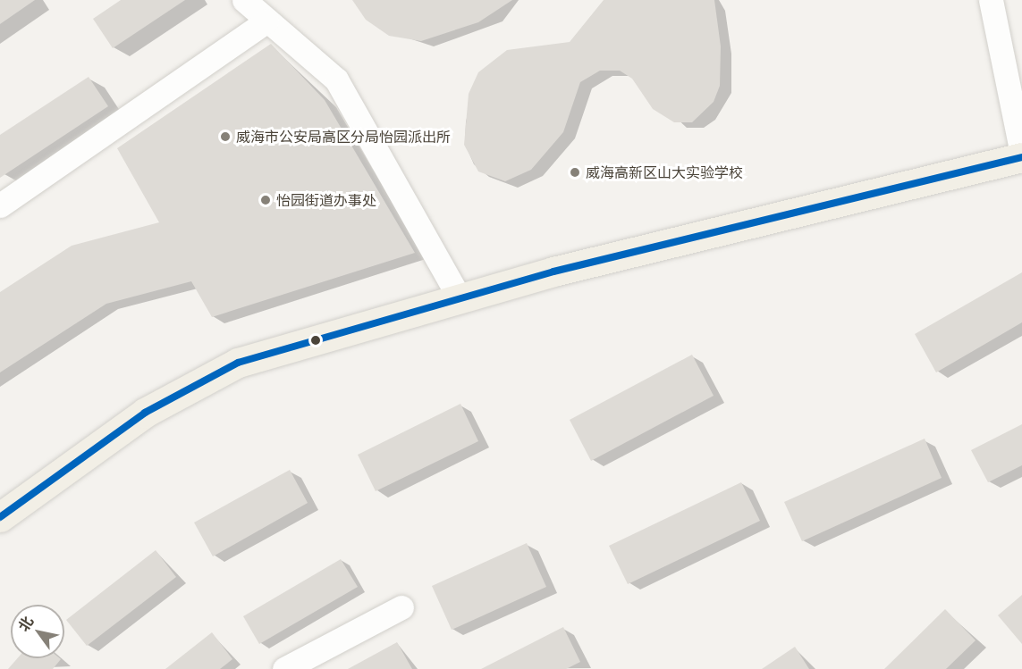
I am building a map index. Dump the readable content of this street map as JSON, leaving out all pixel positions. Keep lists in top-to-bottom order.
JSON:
{
  "places": ["威海市公安局高区分局怡园派出所", "威海高新区山大实验学校", "怡园街道办事处"],
  "north": "top left"
}
